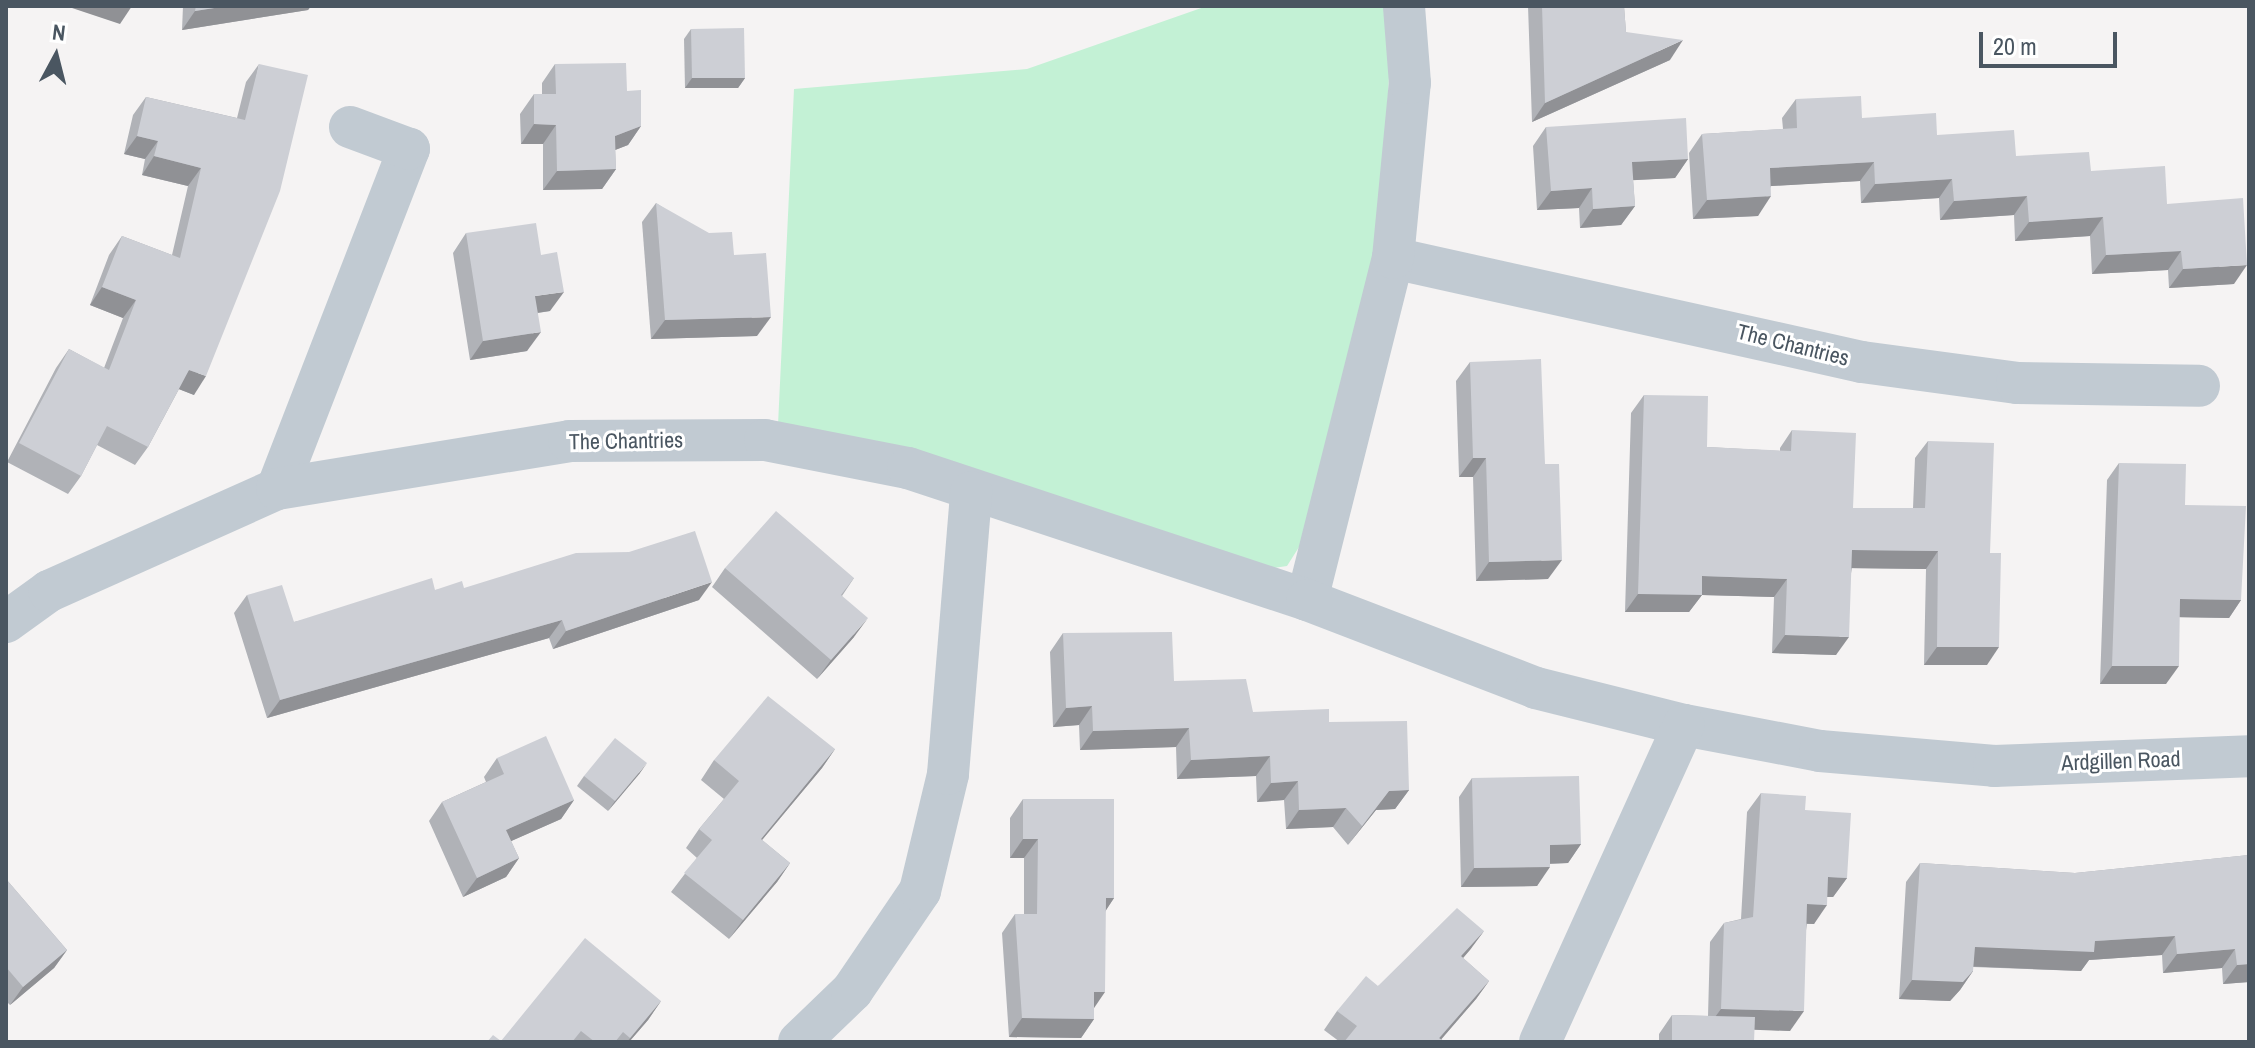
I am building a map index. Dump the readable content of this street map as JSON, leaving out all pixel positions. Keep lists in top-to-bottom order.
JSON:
{
  "streets": {
    "street": ["The Chantries", "Ardgillen Road"]
  },
  "crossings": [
    ["The Chantries", "Ardgillen Road"]
  ],
  "scale_bar": "20 m",
  "north": "top"
}
